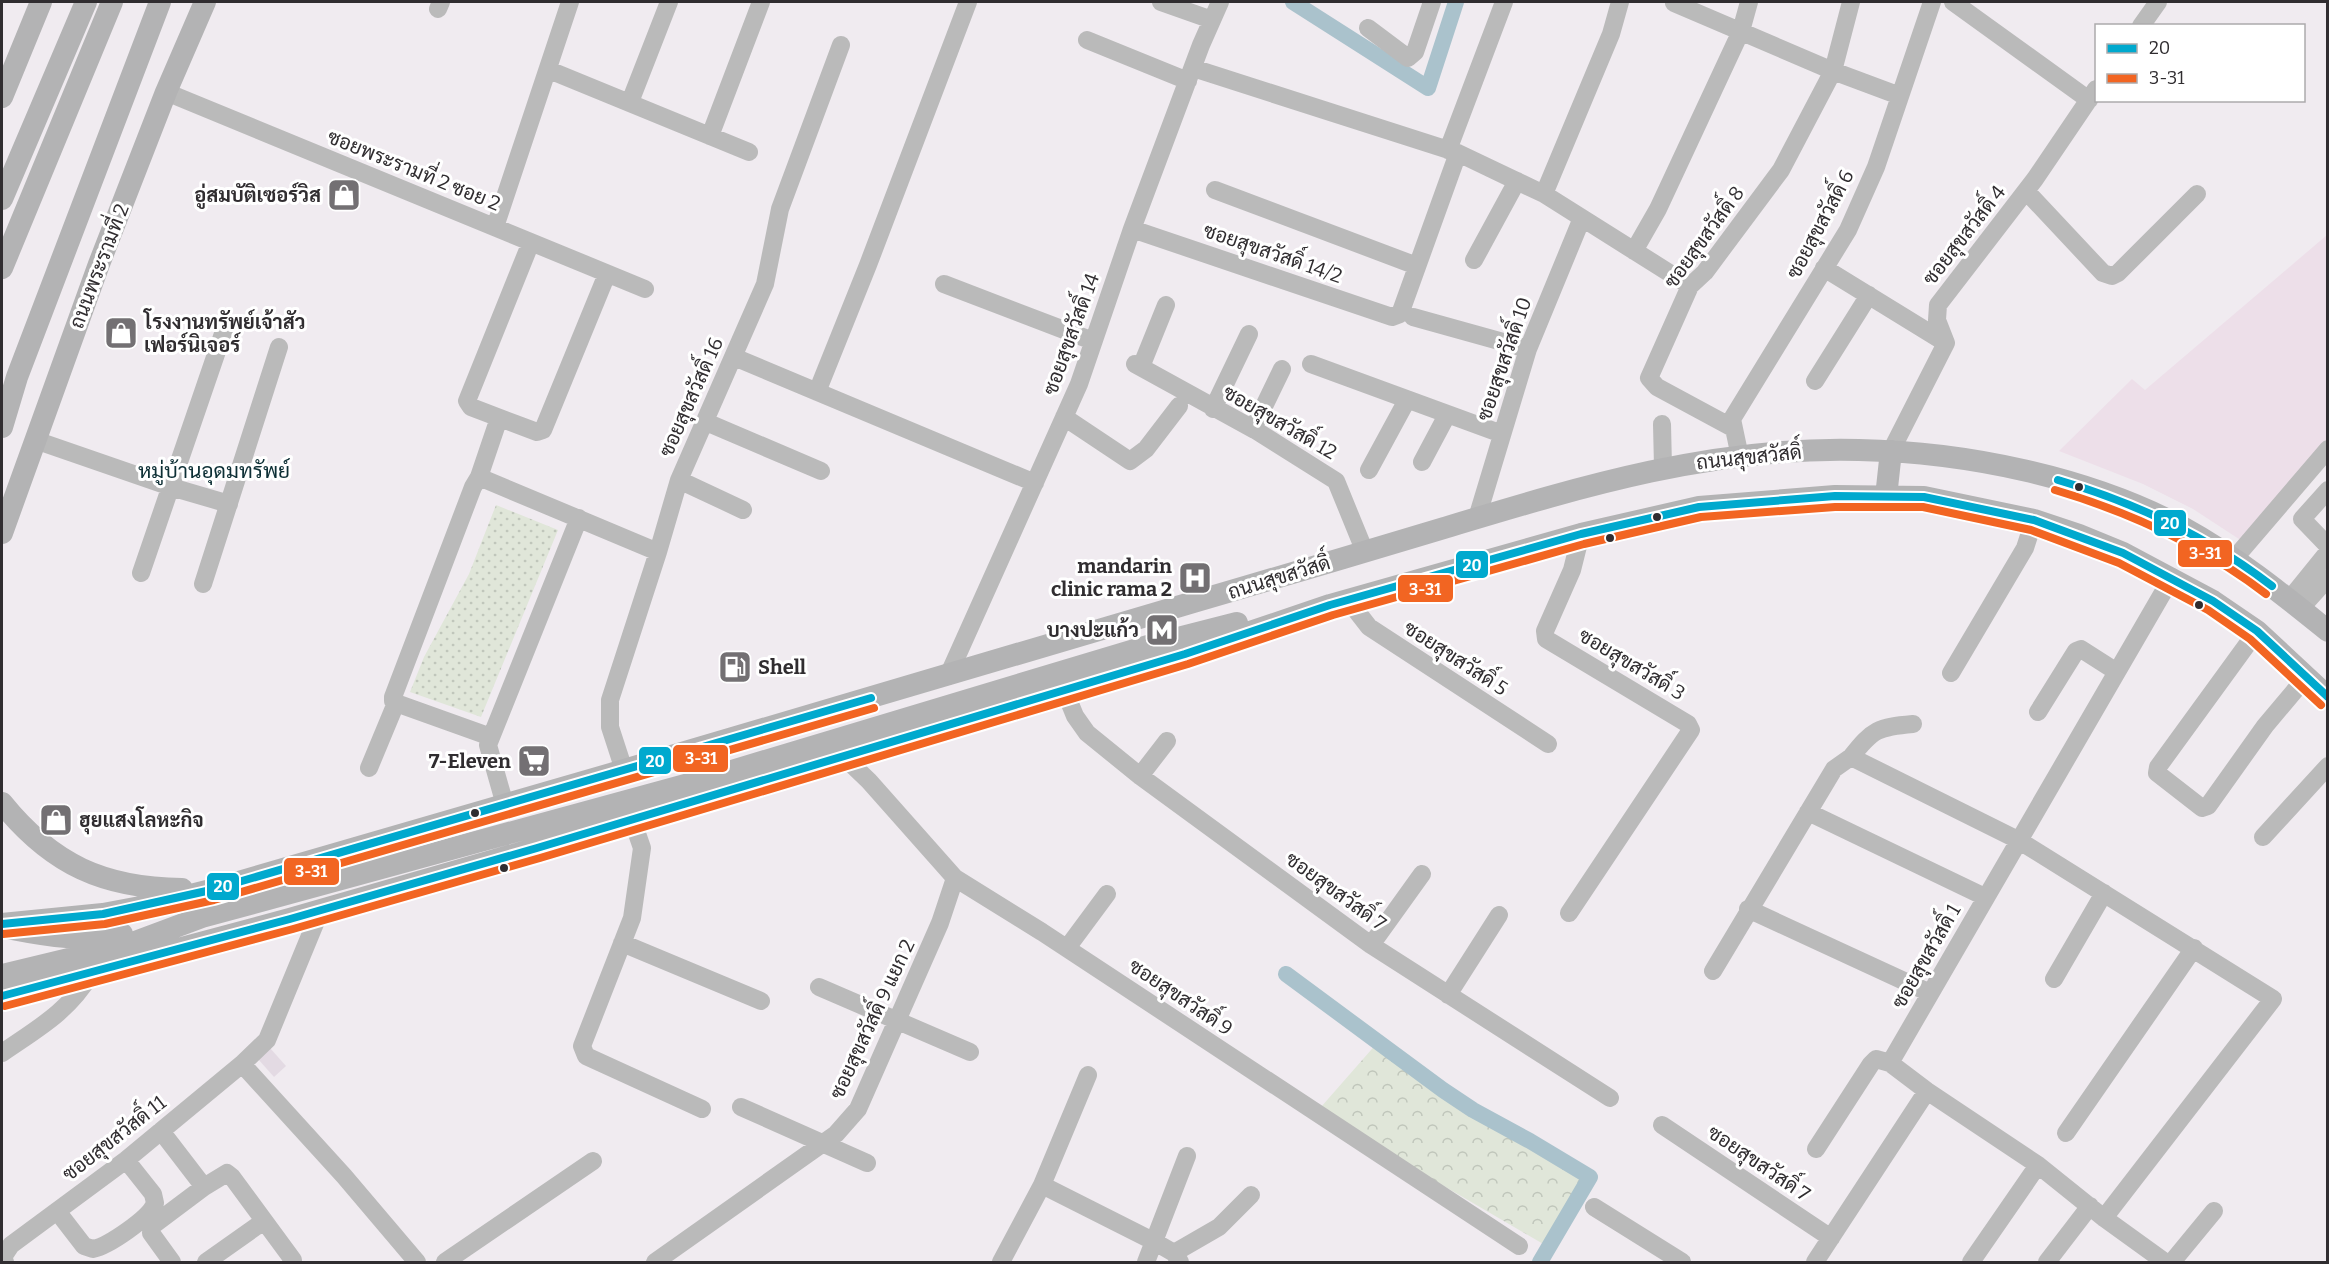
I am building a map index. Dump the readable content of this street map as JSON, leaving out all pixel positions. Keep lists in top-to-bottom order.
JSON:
{
  "streets": {
    "main road": ["ถนนพระรามที่ 2", "ถนนสุขสวัสดิ์"],
    "street": [
      "ซอยพระรามที่ 2 ซอย 2",
      "ซอยสุขสวัสดิ์ 6",
      "ซอยสุขสวัสดิ์ 4",
      "ซอยสุขสวัสดิ์ 8",
      "ซอยสุขสวัสดิ์ 14/2",
      "ซอยสุขสวัสดิ์ 14",
      "ซอยสุขสวัสดิ์ 10",
      "ซอยสุขสวัสดิ์ 16",
      "ซอยสุขสวัสดิ์ 12",
      "ซอยสุขสวัสดิ์ 5",
      "ซอยสุขสวัสดิ์ 3",
      "ซอยสุขสวัสดิ์ 7",
      "ซอยสุขสวัสดิ์ 1",
      "ซอยสุขสวัสดิ์ 9",
      "ซอยสุขสวัสดิ์ 9 แยก 2",
      "ซอยสุขสวัสดิ์ 11"
    ]
  },
  "crossings": [
    ["ซอยพระรามที่ 2 ซอย 2", "ถนนพระรามที่ 2"],
    ["ซอยสุขสวัสดิ์ 6", "ซอยสุขสวัสดิ์ 8"],
    ["ซอยสุขสวัสดิ์ 14/2", "ซอยสุขสวัสดิ์ 14"],
    ["ซอยสุขสวัสดิ์ 14/2", "ซอยสุขสวัสดิ์ 10"],
    ["ซอยสุขสวัสดิ์ 14", "ถนนสุขสวัสดิ์"],
    ["ซอยสุขสวัสดิ์ 10", "ถนนสุขสวัสดิ์"],
    ["ซอยสุขสวัสดิ์ 16", "ถนนสุขสวัสดิ์"],
    ["ซอยสุขสวัสดิ์ 12", "ถนนสุขสวัสดิ์"],
    ["ซอยสุขสวัสดิ์ 9", "ซอยสุขสวัสดิ์ 9 แยก 2"]
  ],
  "districts": ["หมู่บ้านอุดมทรัพย์"],
  "places": {
    "shop": ["อู่สมบัติเซอร์วิส", "โรงงานทรัพย์เจ้าสัว เฟอร์นิเจอร์", "ฮุยแสงโลหะกิจ"],
    "hospital": ["mandarin clinic rama 2"],
    "metro station": ["บางปะแก้ว"],
    "fuel station": ["Shell"],
    "supermarket": ["7-Eleven"]
  },
  "lines": ["transit line 20", "transit line 3-31"],
  "legend": ["20", "3-31"]
}
